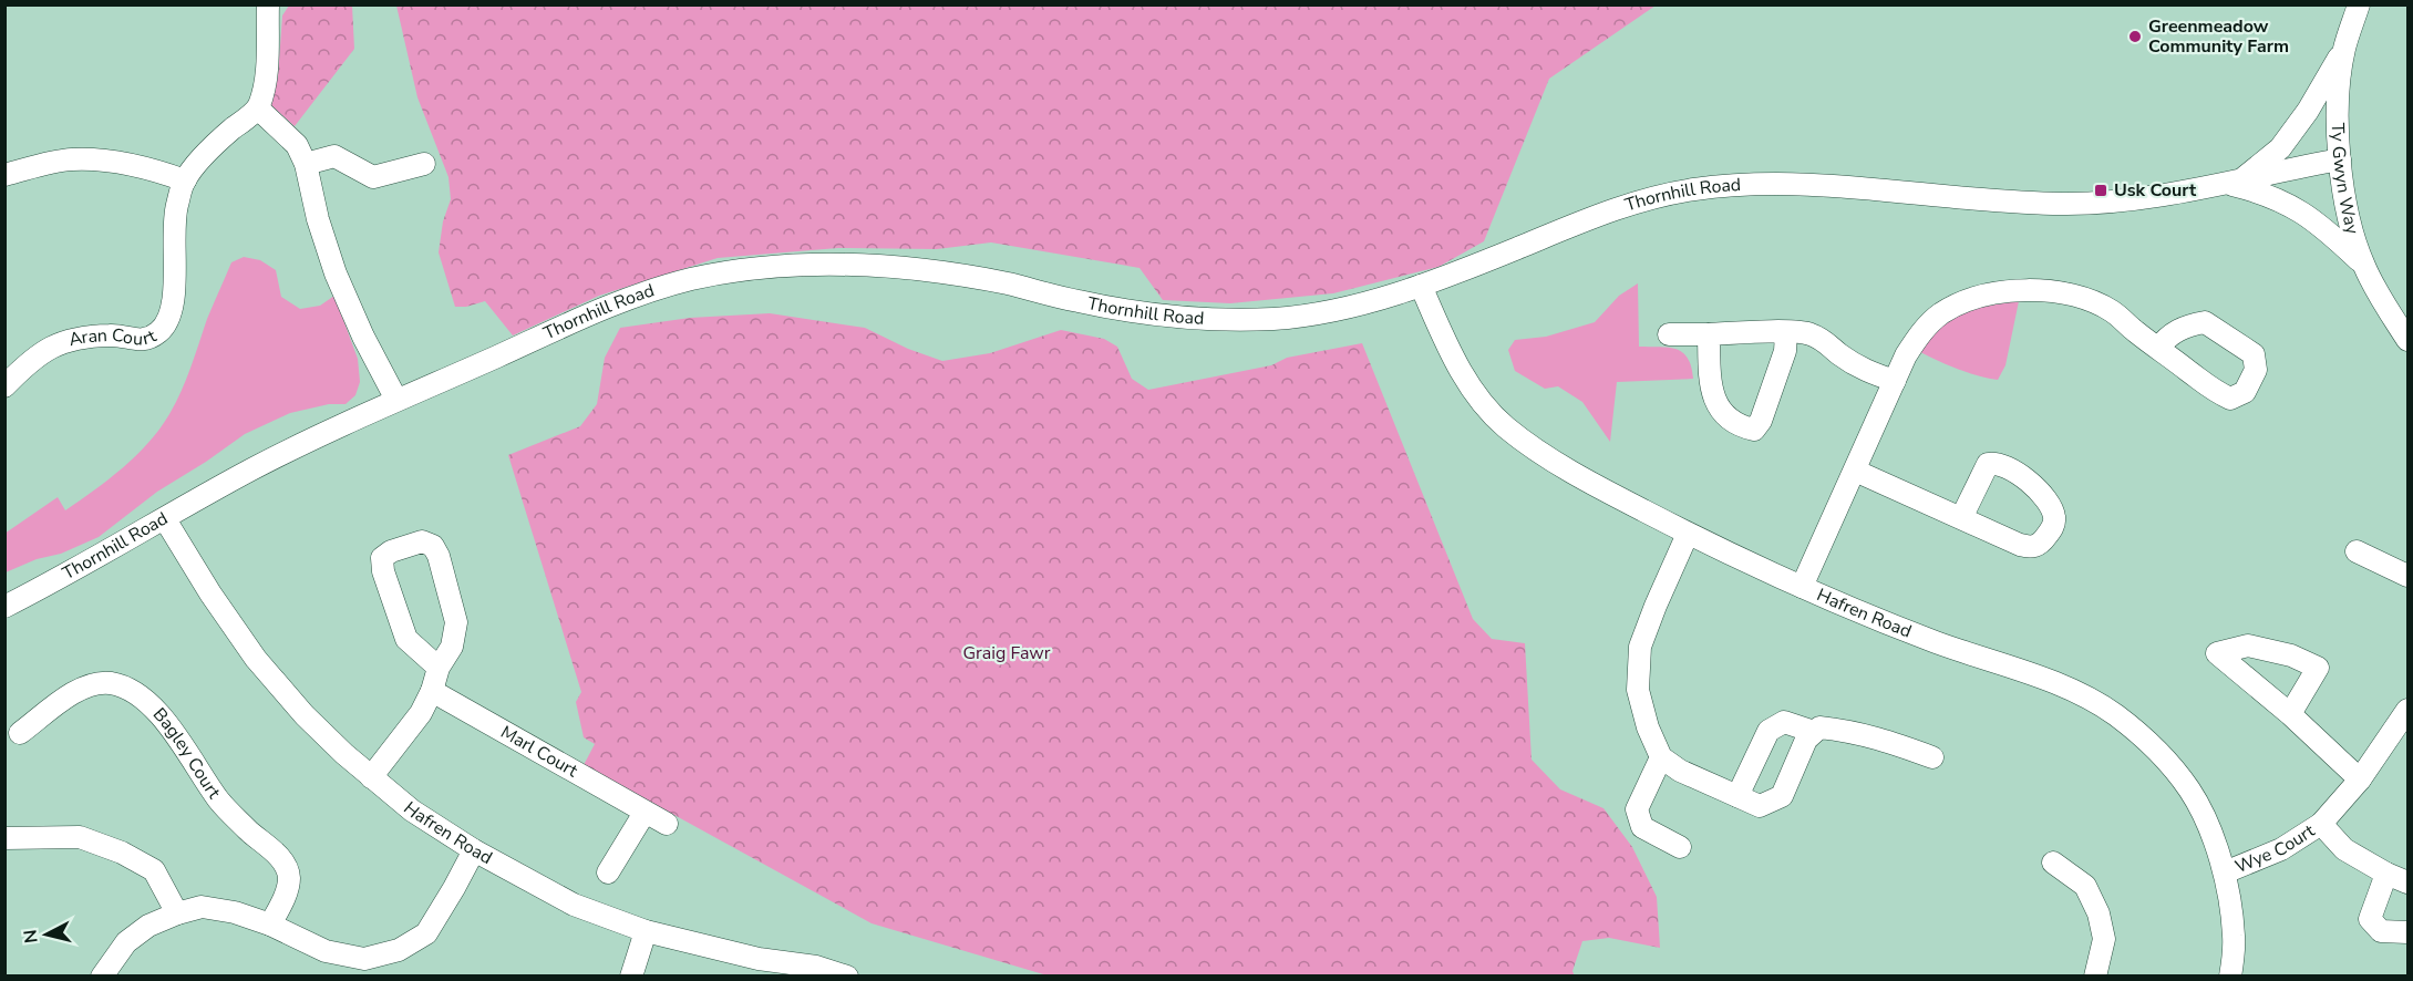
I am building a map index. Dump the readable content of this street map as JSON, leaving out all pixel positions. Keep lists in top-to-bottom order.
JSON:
{
  "streets": {
    "street": [
      "Ty Gwyn Way",
      "Thornhill Road",
      "Aran Court",
      "Hafren Road",
      "Marl Court",
      "Bagley Court",
      "Wye Court"
    ]
  },
  "crossings": [
    ["Ty Gwyn Way", "Thornhill Road"],
    ["Thornhill Road", "Hafren Road"],
    ["Hafren Road", "Wye Court"]
  ],
  "parks": ["Graig Fawr"],
  "places": {
    "other": ["Greenmeadow Community Farm"],
    "transit": ["Usk Court"]
  },
  "north": "left"
}
